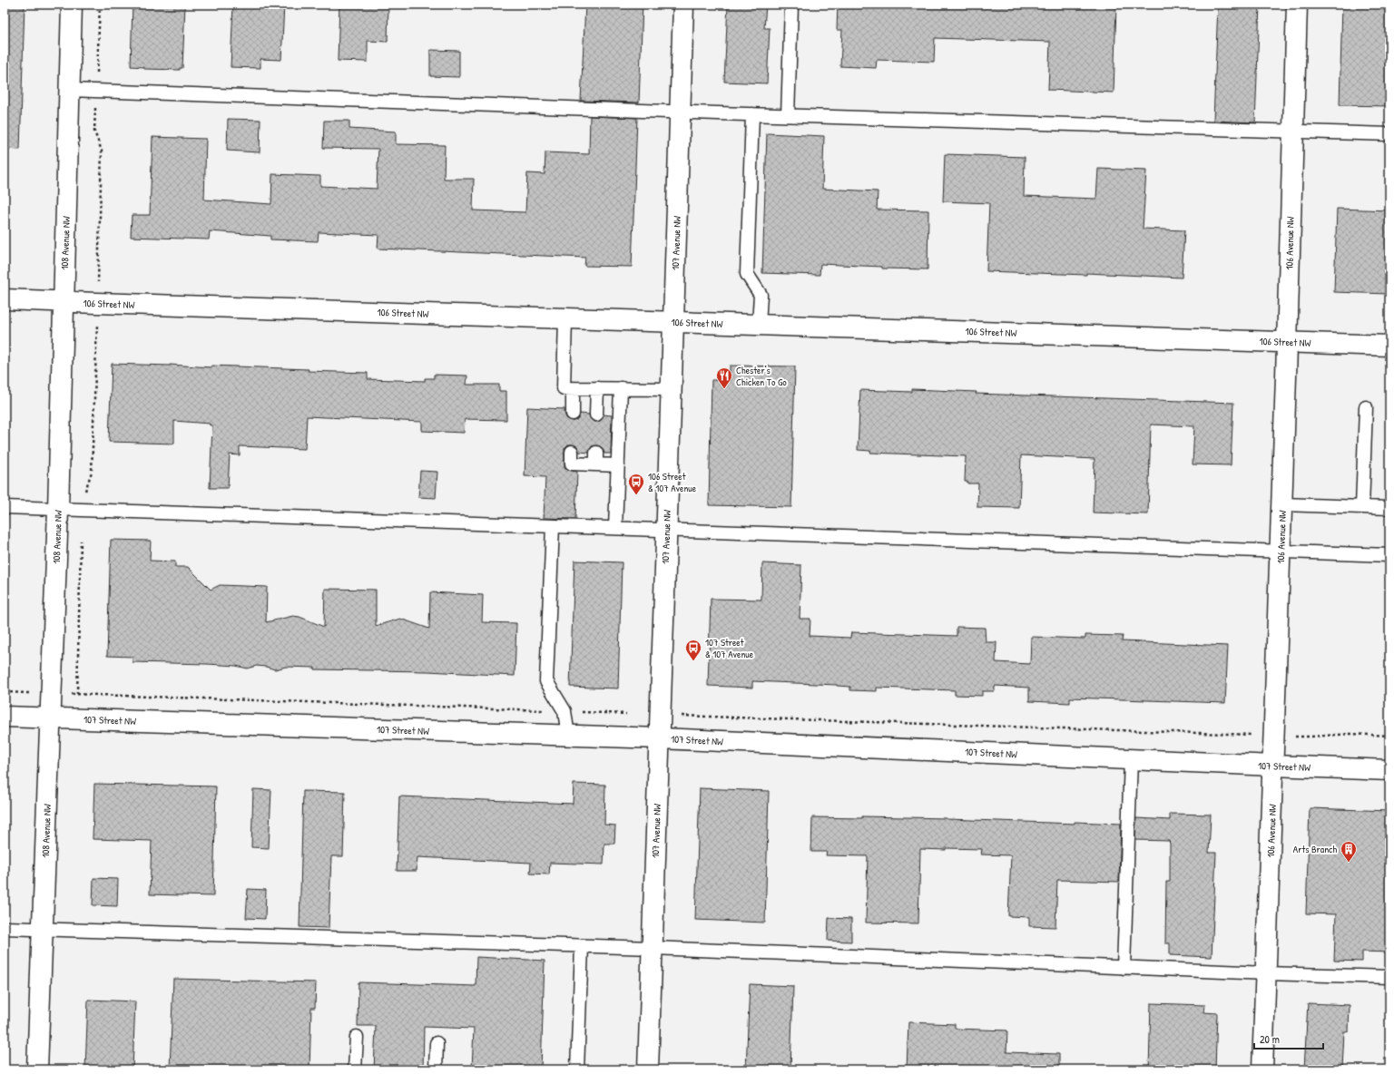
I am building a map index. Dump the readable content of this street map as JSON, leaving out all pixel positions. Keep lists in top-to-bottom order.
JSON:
{
  "streets": {
    "street": [
      "108 Avenue NW",
      "107 Avenue NW",
      "106 Avenue NW",
      "106 Street NW",
      "107 Street NW"
    ]
  },
  "crossings": [
    ["108 Avenue NW", "106 Street NW"],
    ["108 Avenue NW", "107 Street NW"],
    ["107 Avenue NW", "106 Street NW"],
    ["107 Avenue NW", "107 Street NW"],
    ["106 Avenue NW", "106 Street NW"],
    ["106 Avenue NW", "107 Street NW"]
  ],
  "places": {
    "restaurant": ["Chester's Chicken To Go"],
    "bus stop": ["106 Street & 107 Avenue", "107 Street & 107 Avenue"],
    "building": ["Arts Branch"]
  },
  "scale_bar": "20 m"
}
